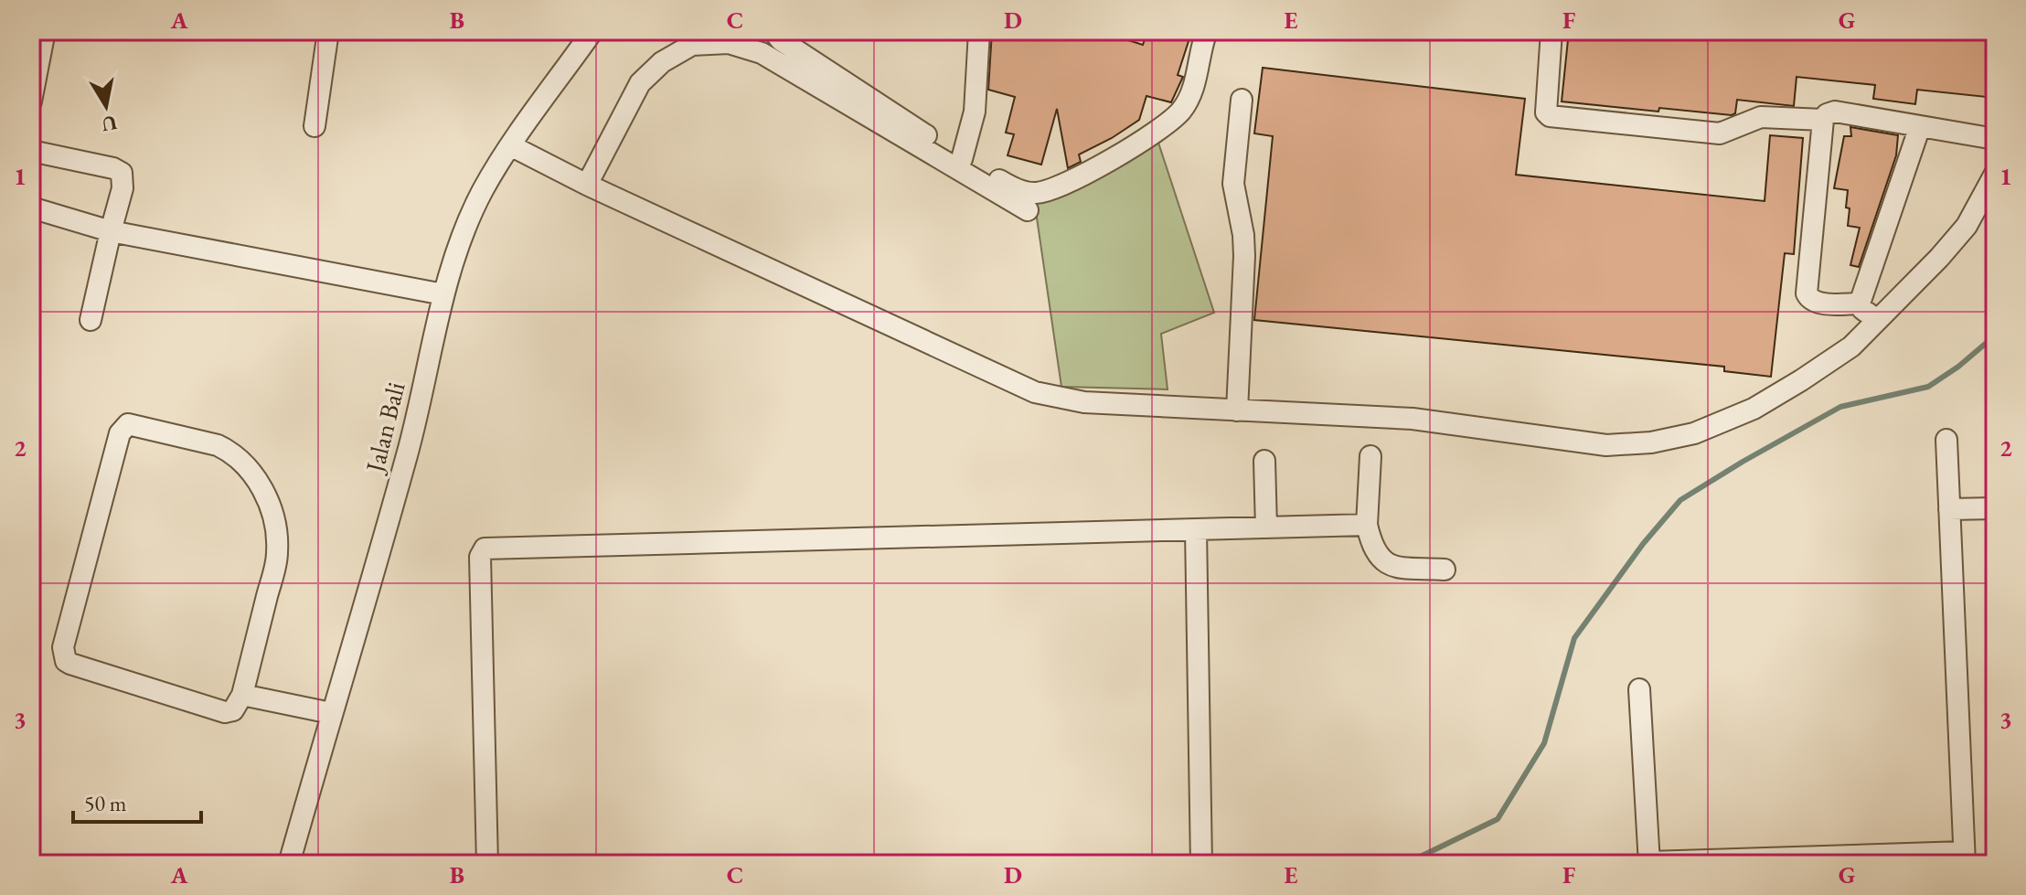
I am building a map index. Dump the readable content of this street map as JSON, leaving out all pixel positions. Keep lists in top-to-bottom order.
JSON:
{
  "streets": {
    "street": ["Jalan Bali"]
  },
  "scale_bar": "50 m",
  "north": "bottom",
  "grid": {
    "columns": [
      "A",
      "B",
      "C",
      "D",
      "E",
      "F",
      "G"
    ],
    "rows": ["1", "2", "3"]
  }
}
